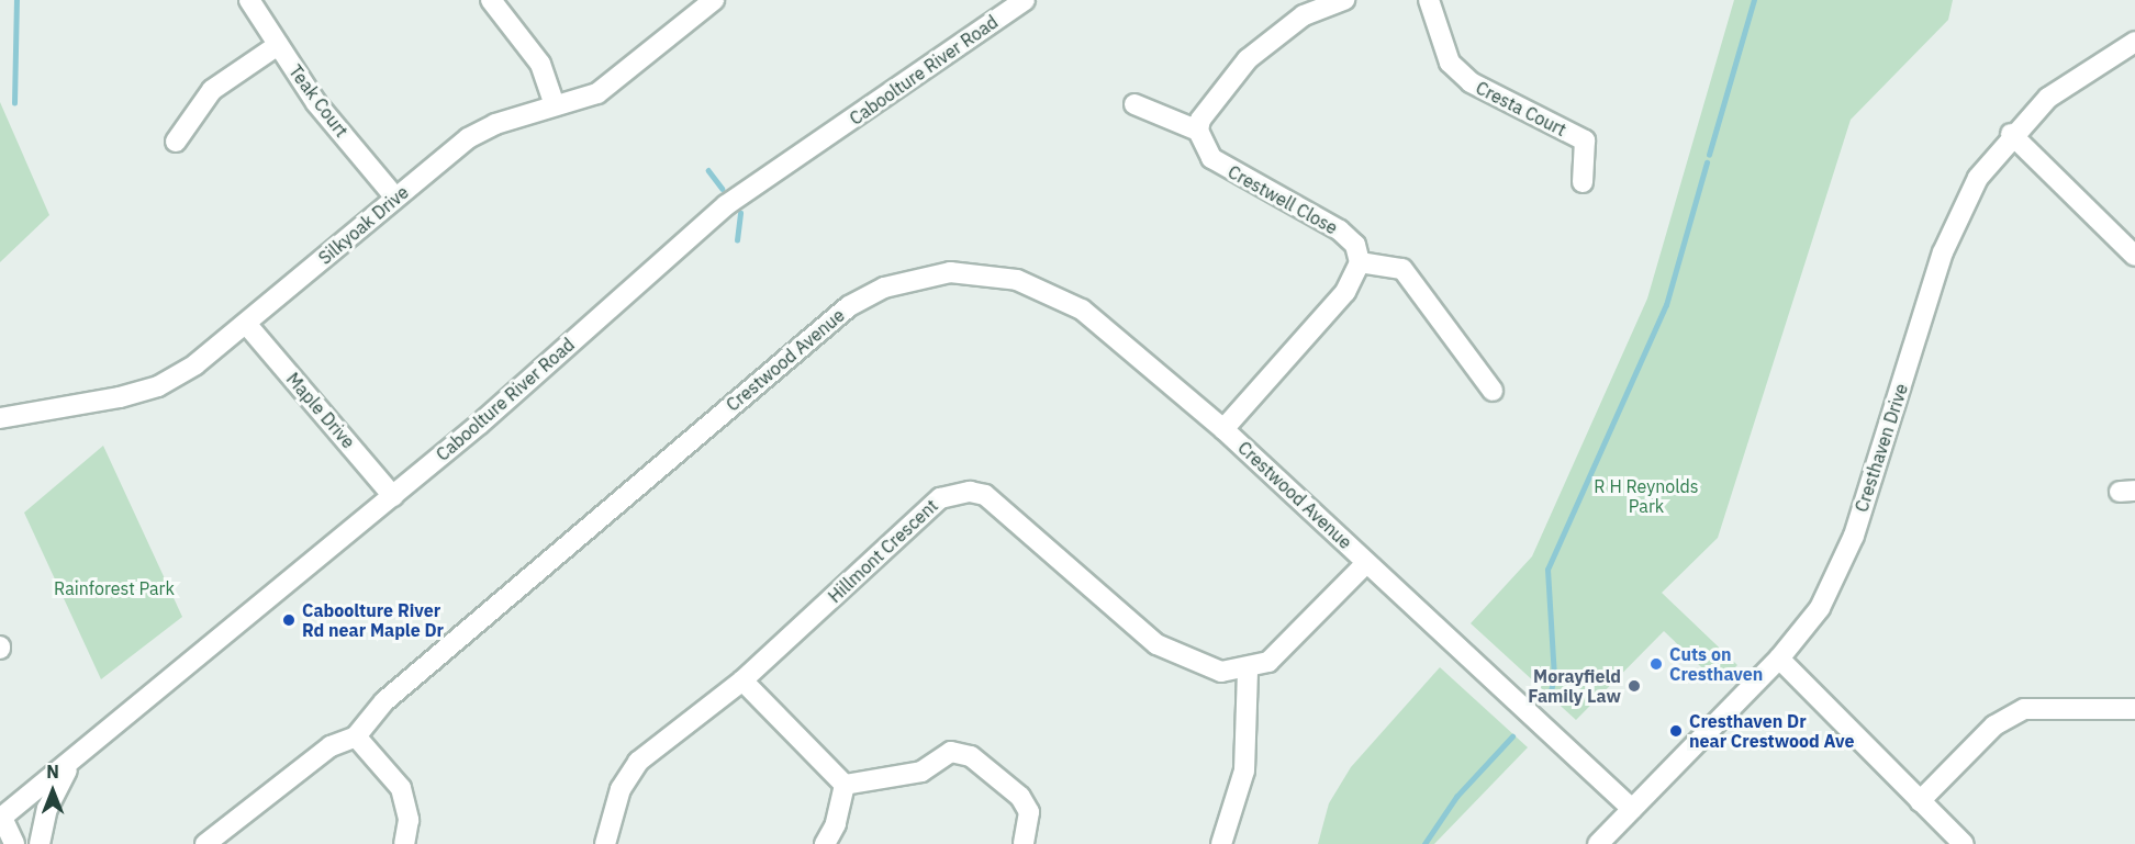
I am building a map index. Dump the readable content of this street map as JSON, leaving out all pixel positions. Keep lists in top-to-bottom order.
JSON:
{
  "streets": {
    "street": [
      "Caboolture River Road",
      "Teak Court",
      "Cresta Court",
      "Crestwell Close",
      "Silkyoak Drive",
      "Crestwood Avenue",
      "Maple Drive",
      "Cresthaven Drive",
      "Hillmont Crescent"
    ]
  },
  "crossings": [
    ["Caboolture River Road", "Maple Drive"],
    ["Teak Court", "Silkyoak Drive"],
    ["Silkyoak Drive", "Maple Drive"],
    ["Crestwood Avenue", "Cresthaven Drive"]
  ],
  "parks": ["R H Reynolds Park", "Rainforest Park"],
  "places": [
    "Caboolture River Rd near Maple Dr",
    "Cuts on Cresthaven",
    "Morayfield Family Law",
    "Cresthaven Dr near Crestwood Ave"
  ],
  "north": "top"
}
